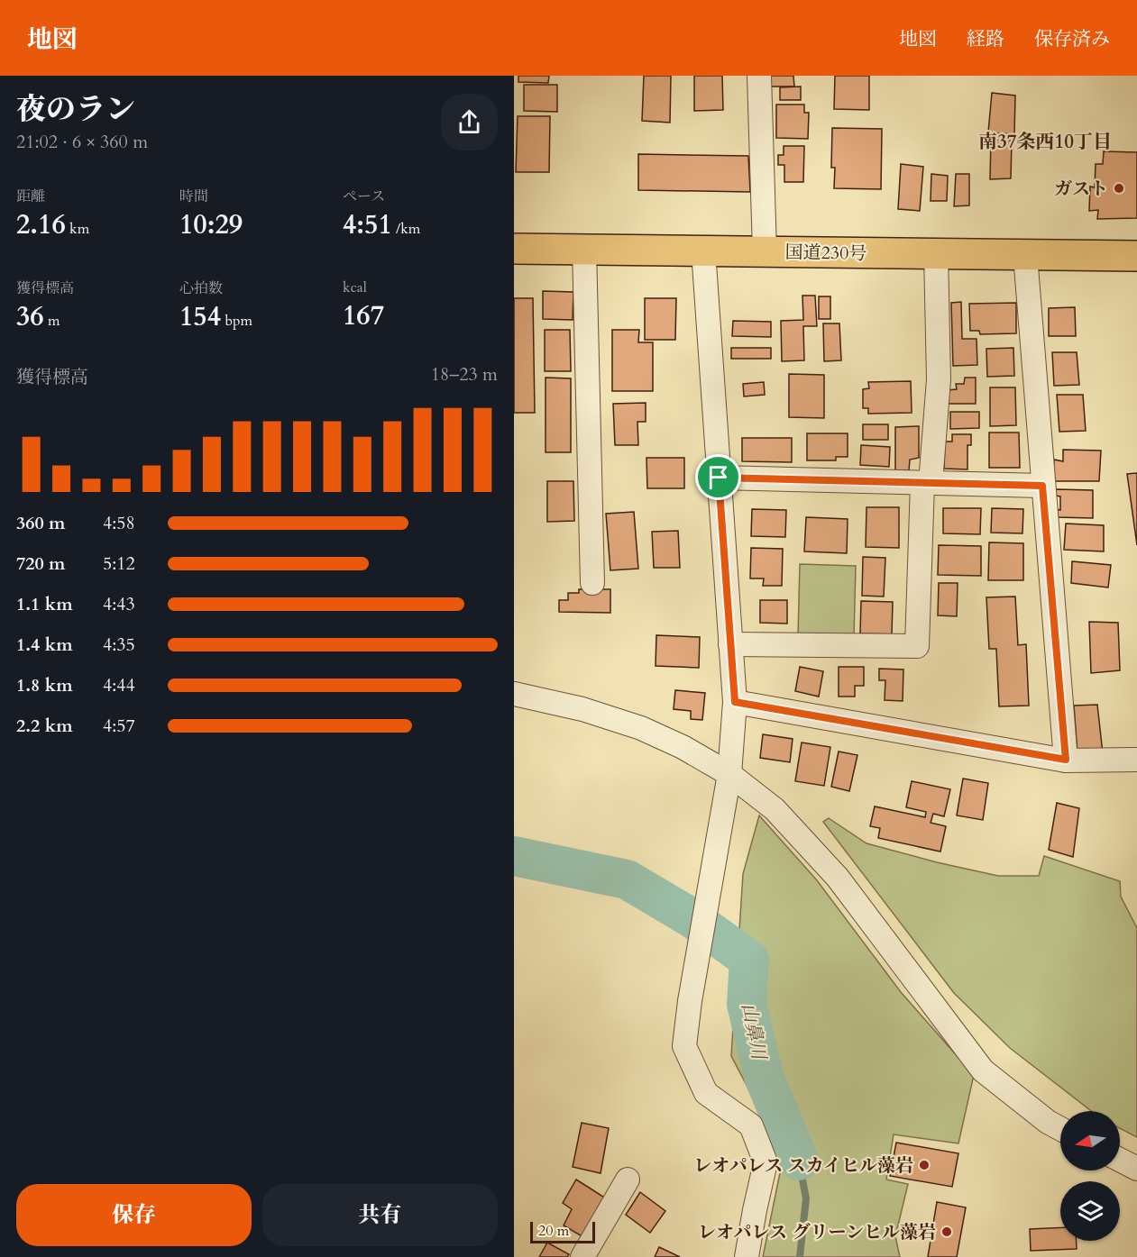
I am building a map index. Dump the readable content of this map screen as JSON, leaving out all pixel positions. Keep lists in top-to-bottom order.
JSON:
{
  "streets": {
    "highway": ["国道230号"]
  },
  "districts": ["南37条西10丁目"],
  "water": ["山鼻川"],
  "places": ["ガスト", "レオパレス スカイヒル藻岩", "レオパレス グリーンヒル藻岩"],
  "scale_bar": "20 m",
  "north": "left",
  "page": {
    "header": "地図",
    "nav": ["地図", "経路", "保存済み"],
    "heading": ["夜のラン", "21:02 · 6 × 360 m"],
    "stats": [
      ["距離", "2.16 km"],
      ["時間", "10:29"],
      ["ペース", "4:51 /km"],
      ["獲得標高", "36 m"],
      ["心拍数", "154 bpm"],
      ["kcal", "167"]
    ],
    "chart": ["獲得標高", "18–23 m"],
    "list": [
      {
        "name": "360 m",
        "note": "4:58"
      },
      {
        "name": "720 m",
        "note": "5:12"
      },
      {
        "name": "1.1 km",
        "note": "4:43"
      },
      {
        "name": "1.4 km",
        "note": "4:35"
      },
      {
        "name": "1.8 km",
        "note": "4:44"
      },
      {
        "name": "2.2 km",
        "note": "4:57"
      }
    ],
    "buttons": ["保存", "共有"],
    "scale": "20 m"
  }
}
